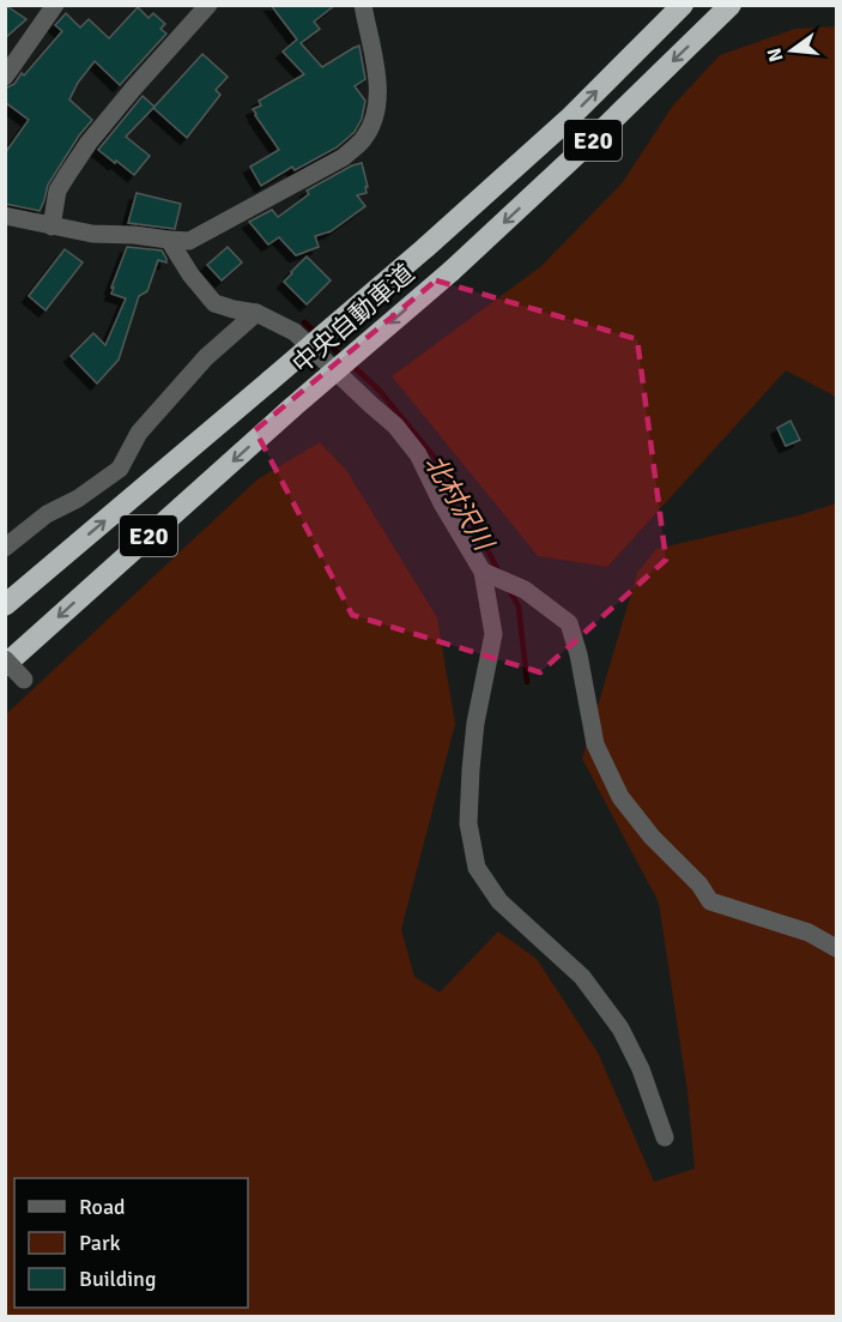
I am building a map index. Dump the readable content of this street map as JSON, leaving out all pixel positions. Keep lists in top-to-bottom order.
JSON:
{
  "streets": {
    "highway": ["E20", "中央自動車道"]
  },
  "water": ["北村沢川"],
  "legend": ["Road", "Park", "Building"],
  "north": "left"
}
